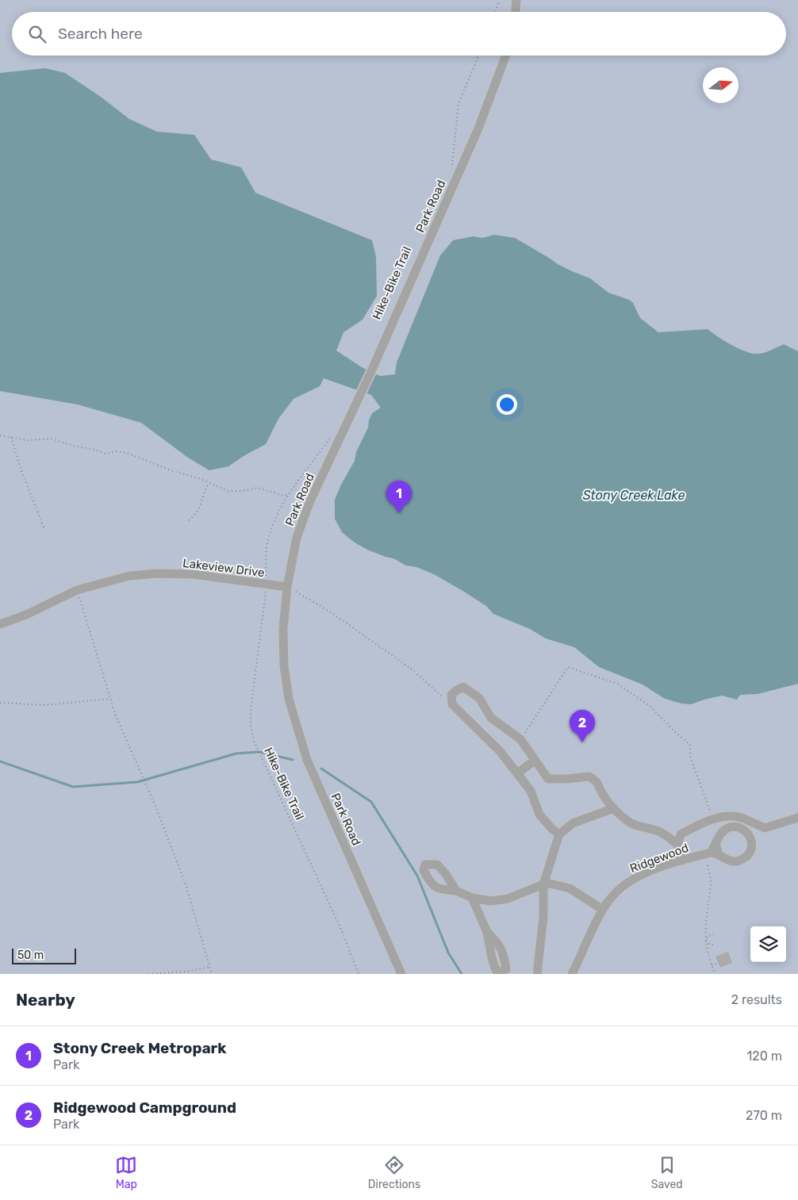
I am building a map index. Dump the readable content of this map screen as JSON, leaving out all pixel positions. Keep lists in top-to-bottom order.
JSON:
{
  "streets": {
    "street": ["Park Road", "Lakeview Drive", "Ridgewood"],
    "path": ["Hike-Bike Trail"]
  },
  "crossings": [
    ["Park Road", "Lakeview Drive"]
  ],
  "water": ["Stony Creek Lake"],
  "scale_bar": "50 m",
  "north": "right",
  "page": {
    "search": "Search here",
    "pins": ["1", "2"],
    "scale": "50 m",
    "heading": ["Nearby", "2 results"],
    "list": [
      {
        "mark": "1",
        "name": "Stony Creek Metropark",
        "note": "Park",
        "value": "120 m"
      },
      {
        "mark": "2",
        "name": "Ridgewood Campground",
        "note": "Park",
        "value": "270 m"
      }
    ],
    "nav": ["Map", "Directions", "Saved"]
  }
}
